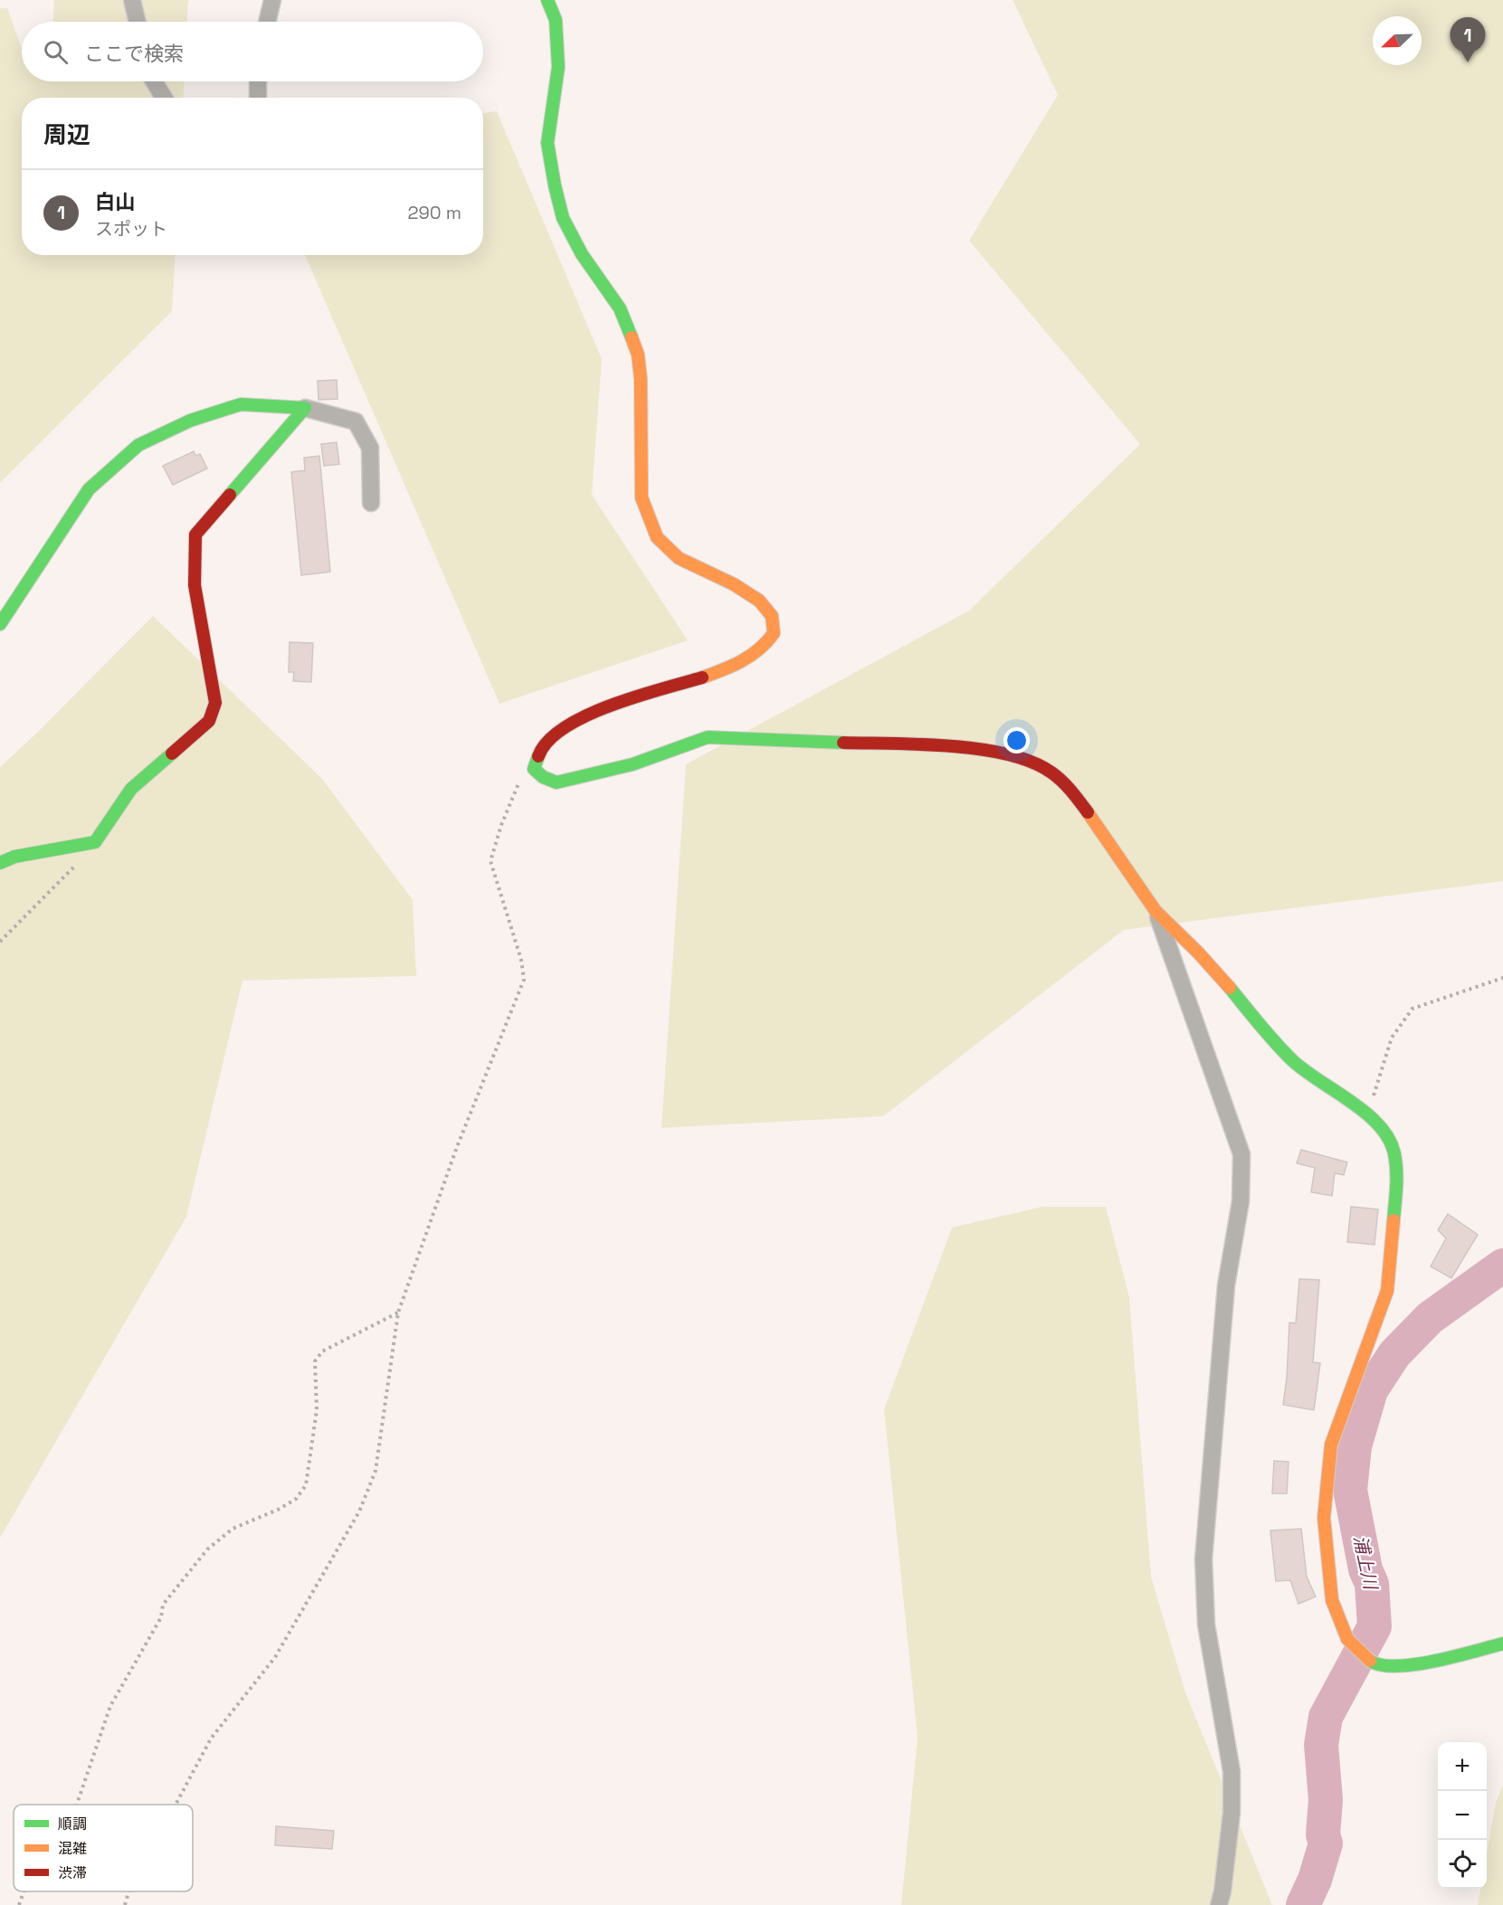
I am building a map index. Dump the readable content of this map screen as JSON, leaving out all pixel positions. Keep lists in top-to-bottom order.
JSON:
{
  "water": ["浦上川"],
  "legend": ["順調", "混雑", "渋滞"],
  "north": "bottom left",
  "page": {
    "pins": "1",
    "search": "ここで検索",
    "heading": "周辺",
    "list": [
      {
        "mark": "1",
        "name": "白山",
        "note": "スポット",
        "value": "290 m"
      }
    ],
    "map_buttons": ["+", "−"]
  }
}
